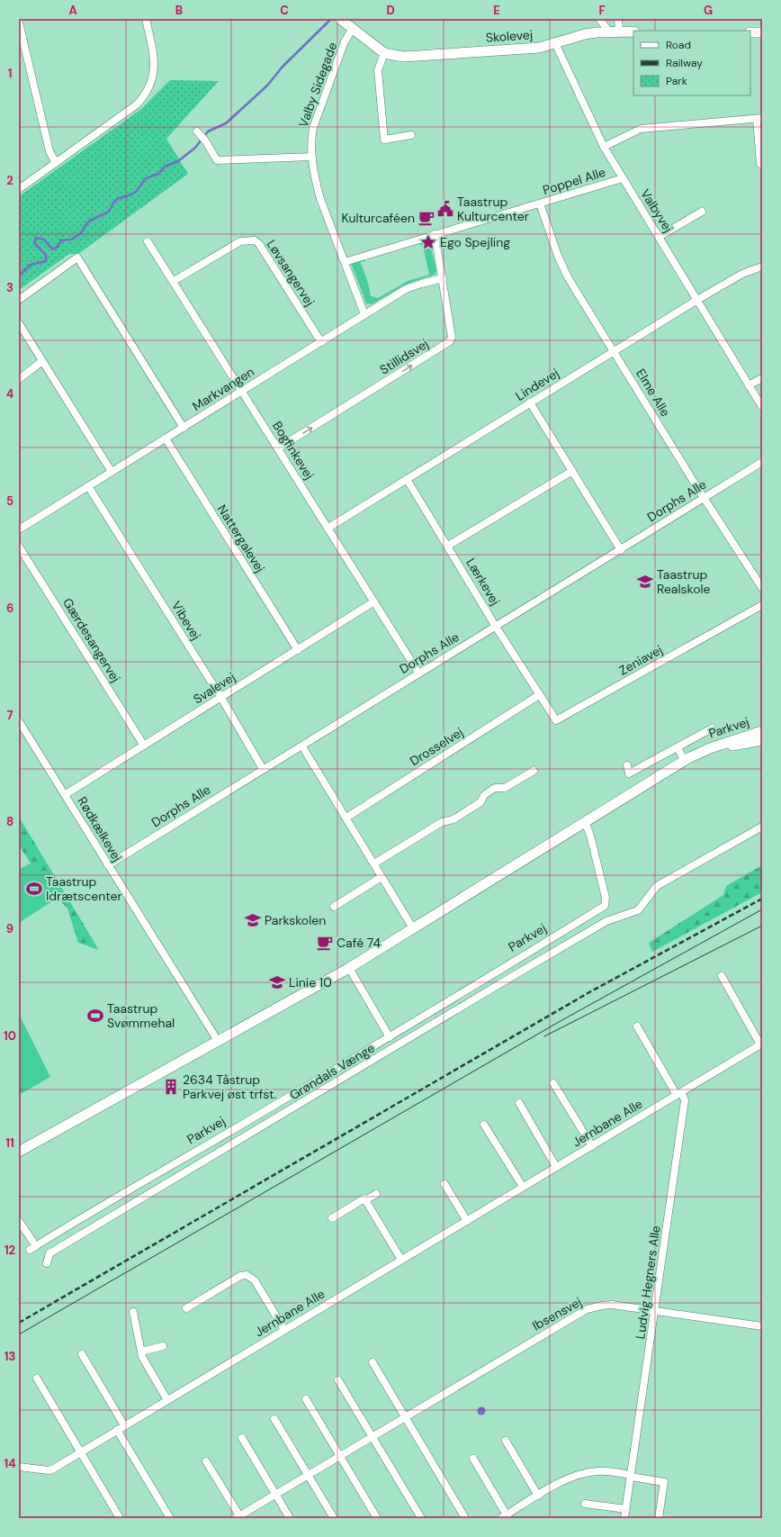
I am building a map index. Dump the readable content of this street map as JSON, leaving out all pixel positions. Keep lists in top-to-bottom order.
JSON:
{
  "streets": {
    "street": [
      "Skolevej",
      "Valby Sidegade",
      "Poppel Alle",
      "Valbyvej",
      "Løvsangervej",
      "Stillidsvej",
      "Lindevej",
      "Markvangen",
      "Elme Alle",
      "Bogfinkevej",
      "Dorphs Alle",
      "Nattergalevej",
      "Lærkevej",
      "Vibevej",
      "Gærdesangervej",
      "Zeniavej",
      "Svalevej",
      "Parkvej",
      "Drosselvej",
      "Rødkælkevej",
      "Grøndals Vænge",
      "Jernbane Alle",
      "Ludvig Hegners Alle",
      "Ibsensvej"
    ]
  },
  "crossings": [
    ["Skolevej", "Valby Sidegade"],
    ["Skolevej", "Valbyvej"],
    ["Valby Sidegade", "Poppel Alle"],
    ["Valby Sidegade", "Markvangen"],
    ["Poppel Alle", "Valbyvej"],
    ["Poppel Alle", "Stillidsvej"],
    ["Poppel Alle", "Elme Alle"],
    ["Valbyvej", "Lindevej"],
    ["Løvsangervej", "Markvangen"],
    ["Løvsangervej", "Bogfinkevej"],
    ["Stillidsvej", "Markvangen"],
    ["Stillidsvej", "Bogfinkevej"],
    ["Lindevej", "Elme Alle"],
    ["Lindevej", "Bogfinkevej"],
    ["Lindevej", "Lærkevej"],
    ["Markvangen", "Bogfinkevej"],
    ["Markvangen", "Nattergalevej"],
    ["Markvangen", "Vibevej"],
    ["Elme Alle", "Dorphs Alle"],
    ["Bogfinkevej", "Dorphs Alle"],
    ["Bogfinkevej", "Svalevej"],
    ["Dorphs Alle", "Lærkevej"],
    ["Dorphs Alle", "Vibevej"],
    ["Dorphs Alle", "Rødkælkevej"],
    ["Nattergalevej", "Svalevej"],
    ["Lærkevej", "Zeniavej"],
    ["Lærkevej", "Drosselvej"],
    ["Vibevej", "Svalevej"],
    ["Gærdesangervej", "Svalevej"],
    ["Zeniavej", "Drosselvej"],
    ["Svalevej", "Rødkælkevej"],
    ["Parkvej", "Rødkælkevej"],
    ["Jernbane Alle", "Ludvig Hegners Alle"],
    ["Ludvig Hegners Alle", "Ibsensvej"]
  ],
  "one_way": ["Stillidsvej"],
  "places": {
    "public building": ["Taastrup Kulturcenter"],
    "cafe": ["Kulturcaféen", "Café 74"],
    "place": ["Ego Spejling"],
    "school or university": ["Taastrup Realskole", "Parkskolen", "Linie 10"],
    "sports": ["Taastrup Idrætscenter", "Taastrup Svømmehal"],
    "building": ["2634 Tåstrup Parkvej øst trfst."]
  },
  "legend": ["Road", "Railway", "Park"],
  "grid": {
    "columns": [
      "A",
      "B",
      "C",
      "D",
      "E",
      "F",
      "G"
    ],
    "rows": [
      "1",
      "2",
      "3",
      "4",
      "5",
      "6",
      "7",
      "8",
      "9",
      "10",
      "11",
      "12",
      "13",
      "14"
    ]
  }
}
